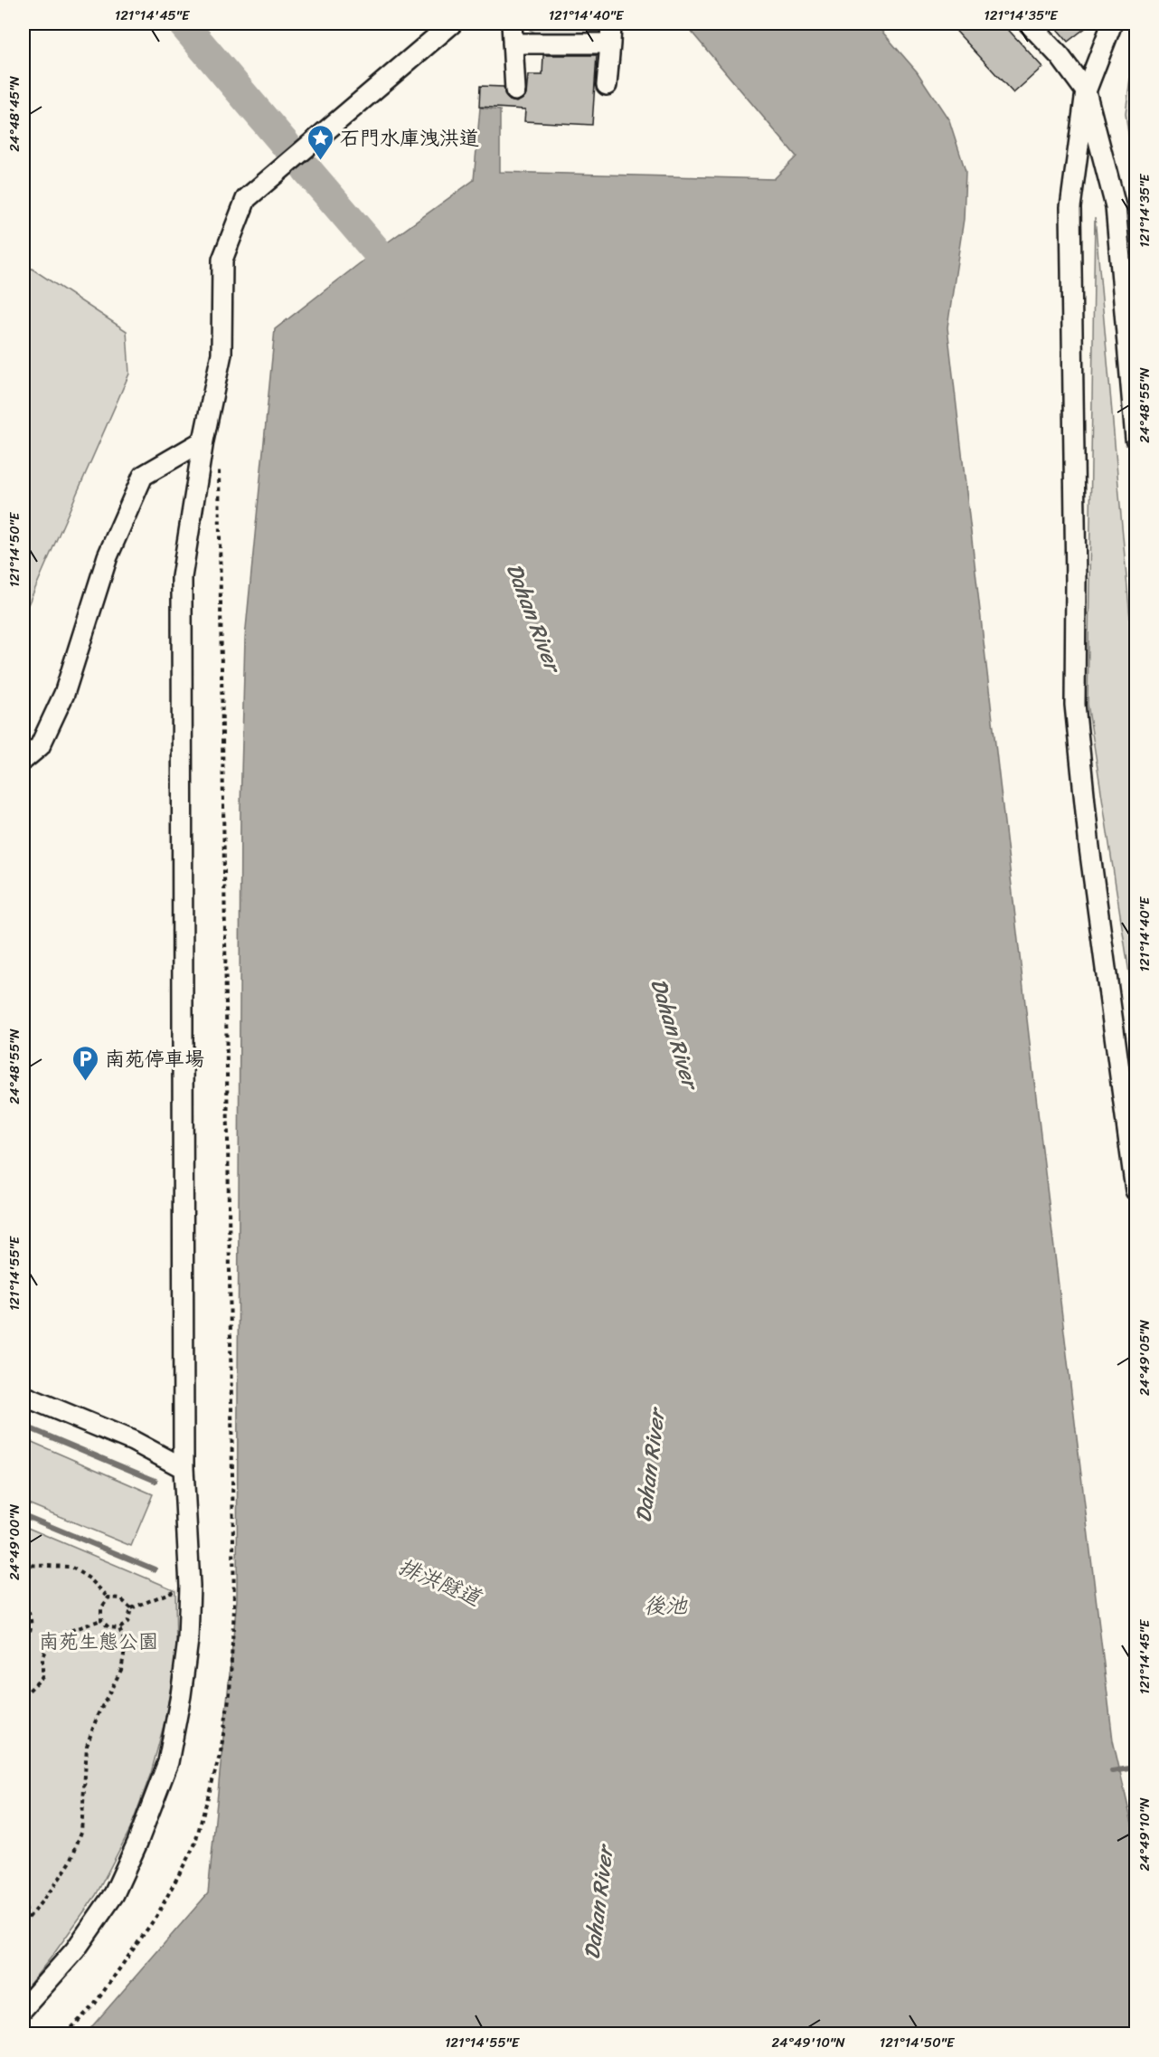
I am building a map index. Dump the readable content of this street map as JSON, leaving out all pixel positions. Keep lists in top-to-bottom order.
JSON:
{
  "water": ["Dahan River", "排洪隧道", "後池"],
  "parks": ["南苑生態公園"],
  "places": {
    "place": ["石門水庫洩洪道"],
    "parking": ["南苑停車場"]
  },
  "coordinates": [
    "121°14'45\"E",
    "121°14'40\"E",
    "121°14'35\"E",
    "24°48'45\"N",
    "24°48'55\"N",
    "121°14'50\"E",
    "121°14'55\"E",
    "24°49'05\"N",
    "24°49'00\"N",
    "24°49'10\"N"
  ]
}
